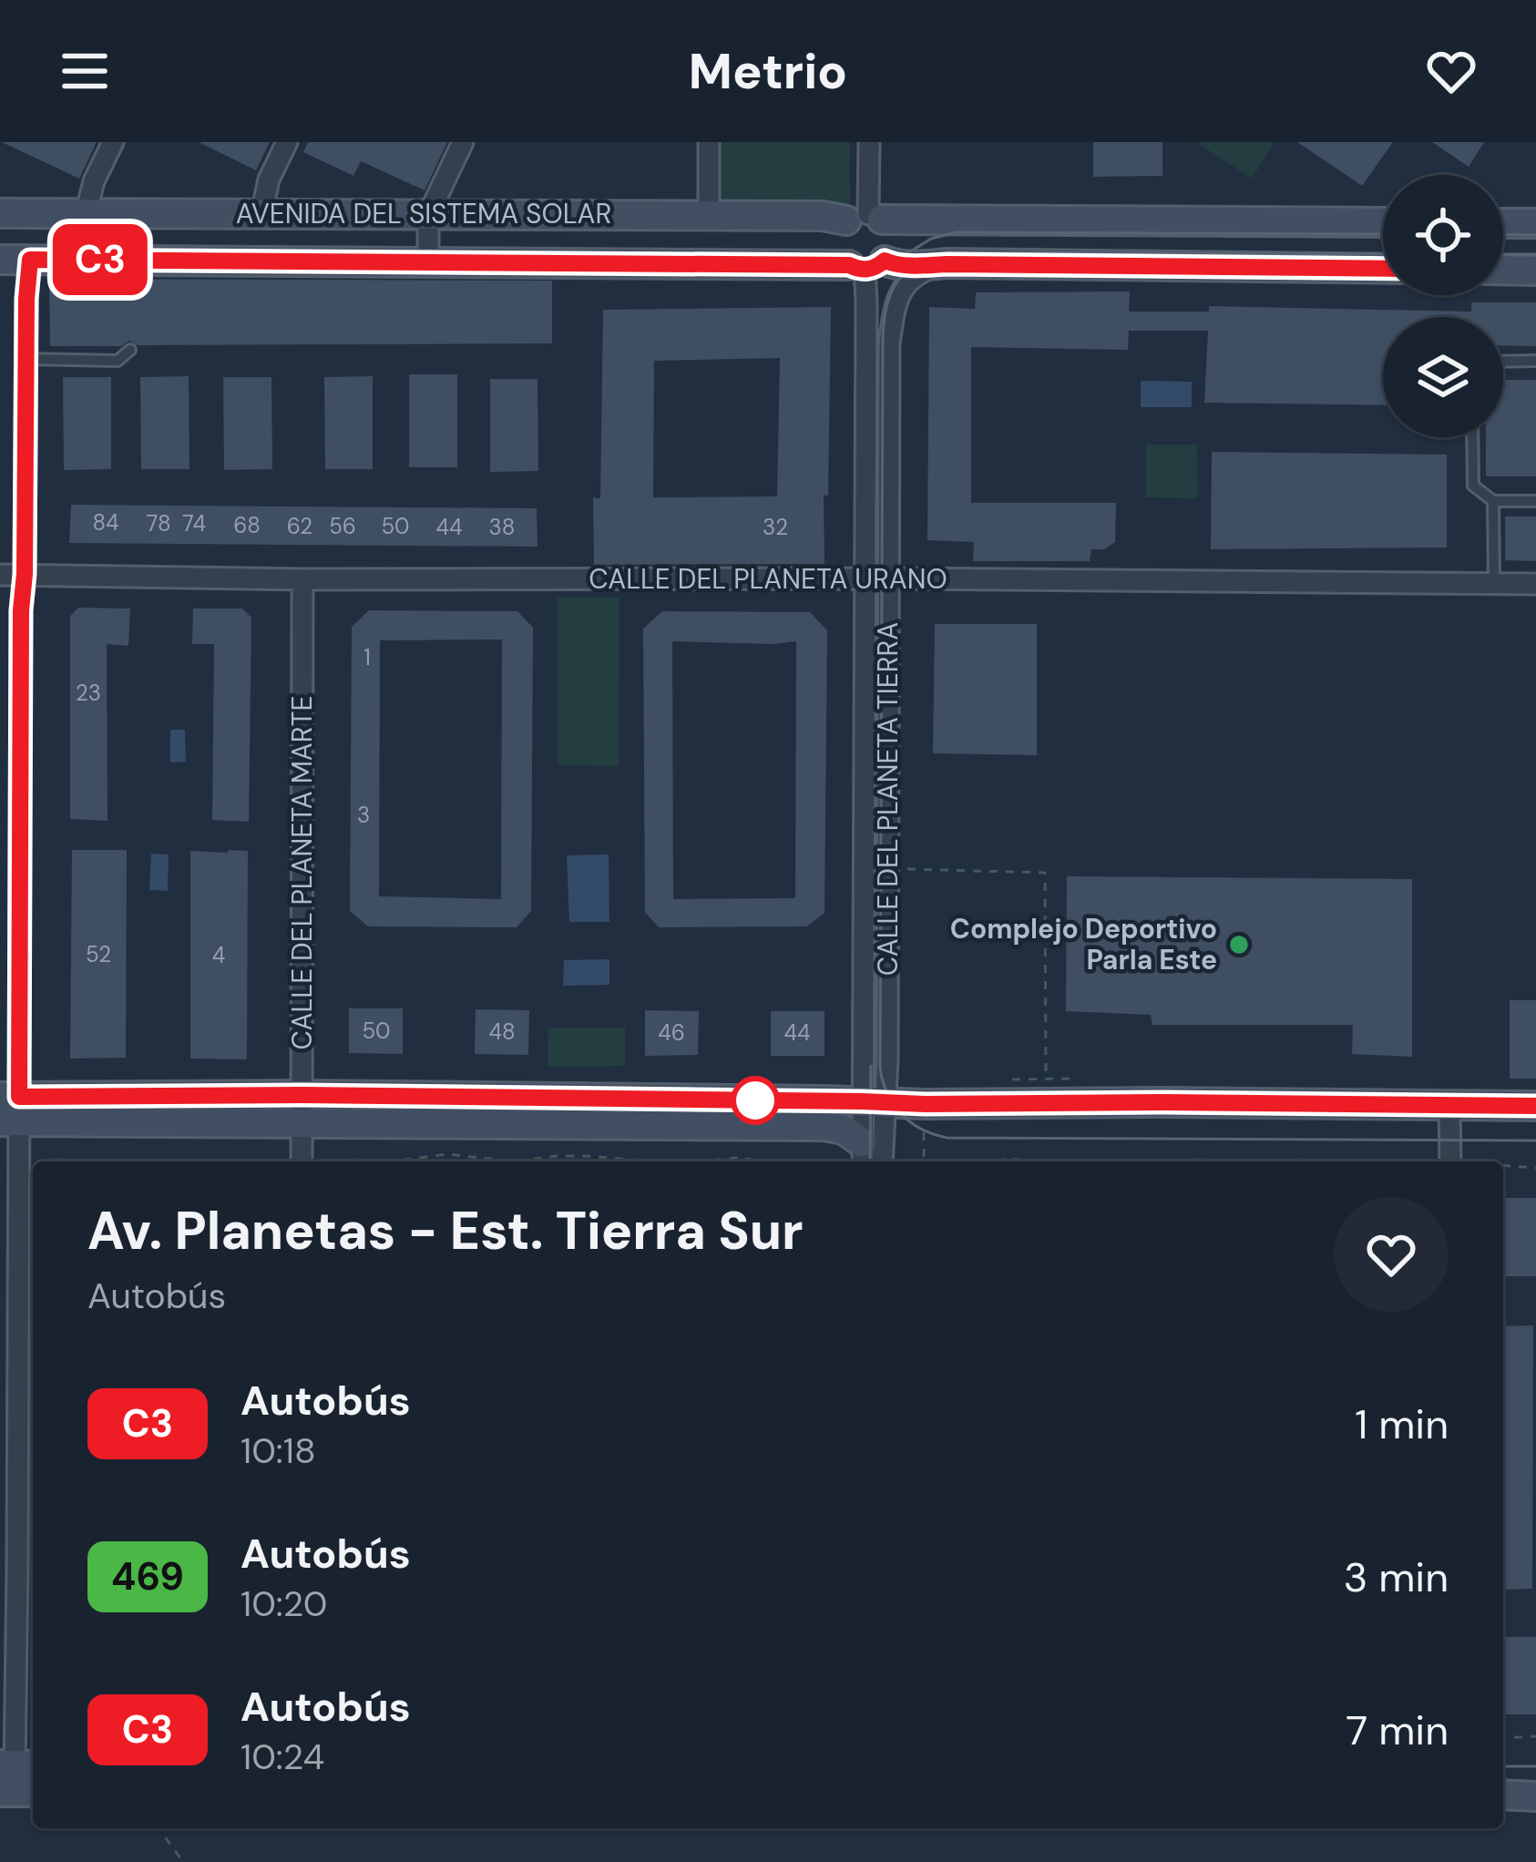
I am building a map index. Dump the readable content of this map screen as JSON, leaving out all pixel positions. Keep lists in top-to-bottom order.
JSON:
{
  "streets": {
    "street": [
      "AVENIDA DEL SISTEMA SOLAR",
      "CALLE DEL PLANETA URANO",
      "CALLE DEL PLANETA TIERRA",
      "CALLE DEL PLANETA MARTE"
    ]
  },
  "crossings": [
    ["AVENIDA DEL SISTEMA SOLAR", "CALLE DEL PLANETA TIERRA"],
    ["CALLE DEL PLANETA URANO", "CALLE DEL PLANETA TIERRA"],
    ["CALLE DEL PLANETA URANO", "CALLE DEL PLANETA MARTE"]
  ],
  "places": ["Complejo Deportivo Parla Este"],
  "lines": ["bus line C3"],
  "house_numbers": [
    "84",
    "78",
    "74",
    "68",
    "62",
    "56",
    "50",
    "44",
    "38",
    "32",
    "1",
    "23",
    "3",
    "52",
    "4",
    "50",
    "48",
    "46",
    "44"
  ],
  "page": {
    "header": "Metrio",
    "on_map": "C3",
    "heading": ["Av. Planetas - Est. Tierra Sur", "Autobús"],
    "list": [
      {
        "mark": "C3",
        "name": "Autobús",
        "note": "10:18",
        "value": "1 min"
      },
      {
        "mark": "469",
        "name": "Autobús",
        "note": "10:20",
        "value": "3 min"
      },
      {
        "mark": "C3",
        "name": "Autobús",
        "note": "10:24",
        "value": "7 min"
      }
    ]
  }
}
